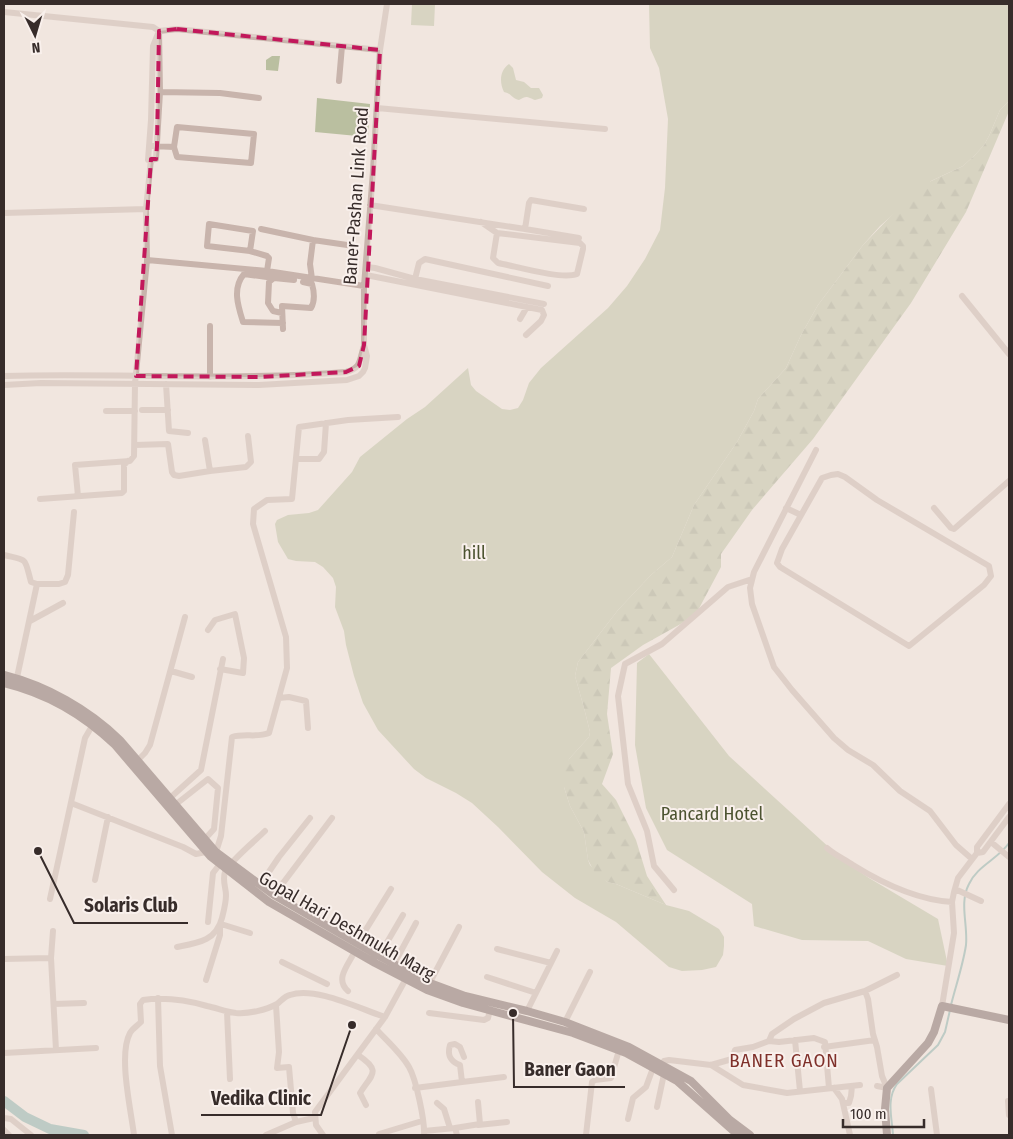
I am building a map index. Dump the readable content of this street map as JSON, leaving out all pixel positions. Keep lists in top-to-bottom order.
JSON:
{
  "streets": {
    "main road": ["Gopal Hari Deshmukh Marg"],
    "street": ["Baner-Pashan Link Road"]
  },
  "districts": ["BANER GAON"],
  "parks": ["hill", "Pancard Hotel"],
  "places": ["Solaris Club", "Baner Gaon", "Vedika Clinic"],
  "scale_bar": "100 m",
  "north": "bottom"
}
